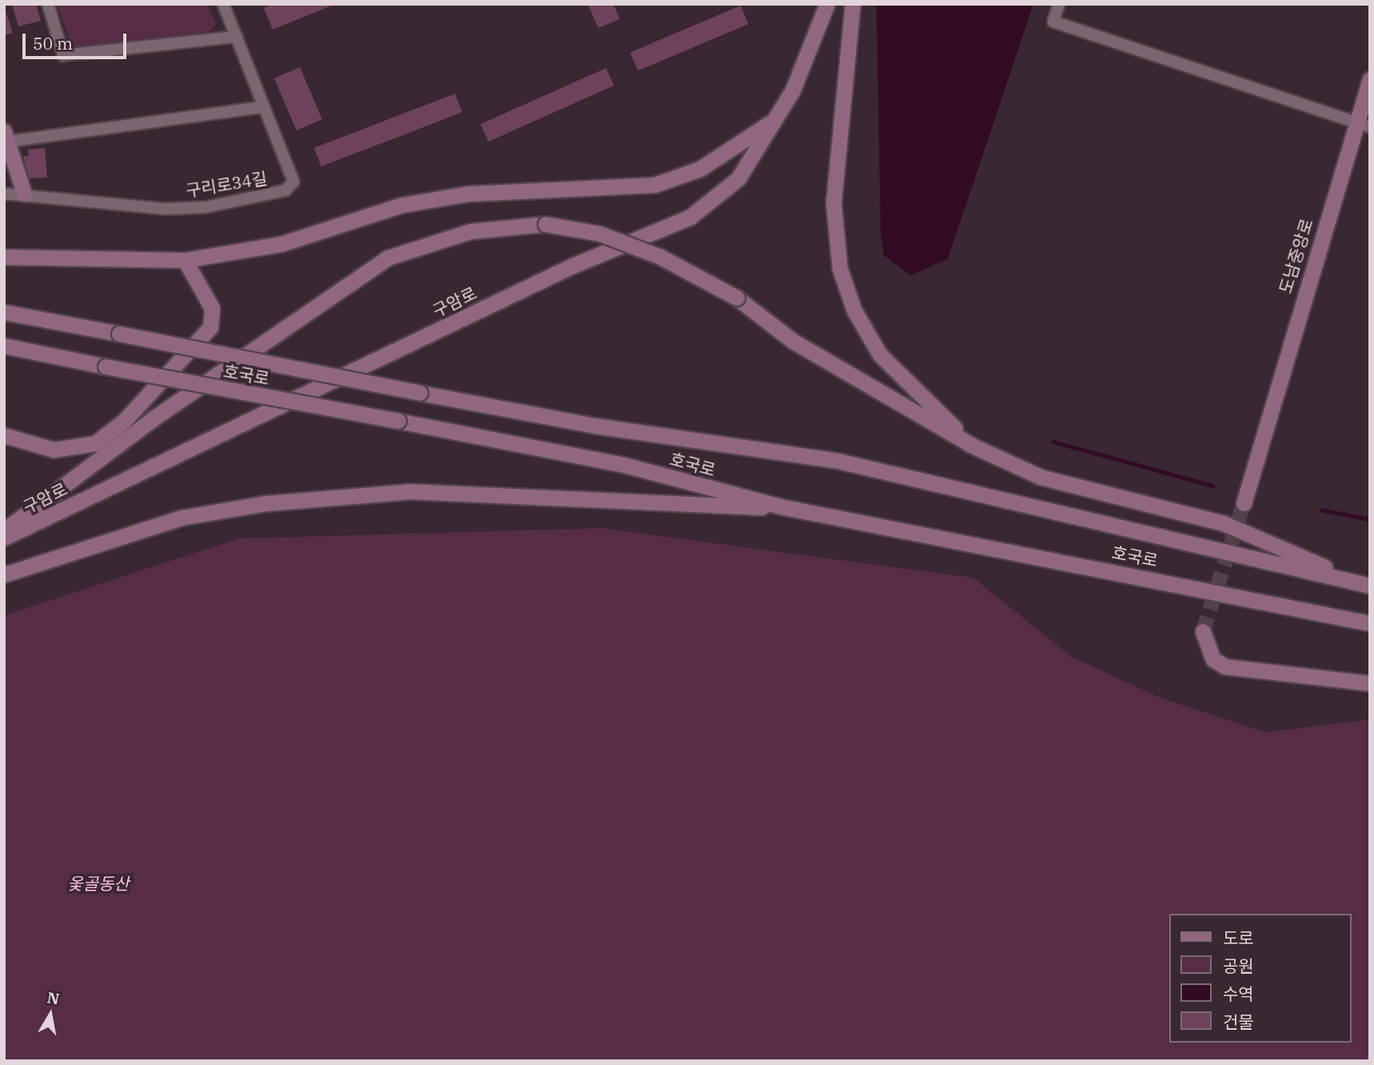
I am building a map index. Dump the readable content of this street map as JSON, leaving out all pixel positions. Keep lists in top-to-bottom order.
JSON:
{
  "streets": {
    "main road": ["도남중앙로", "구암로", "호국로"],
    "street": ["구리로34길"]
  },
  "parks": ["옻골동산"],
  "legend": [
    "도로",
    "공원",
    "수역",
    "건물"
  ],
  "scale_bar": "50 m",
  "north": "top"
}
